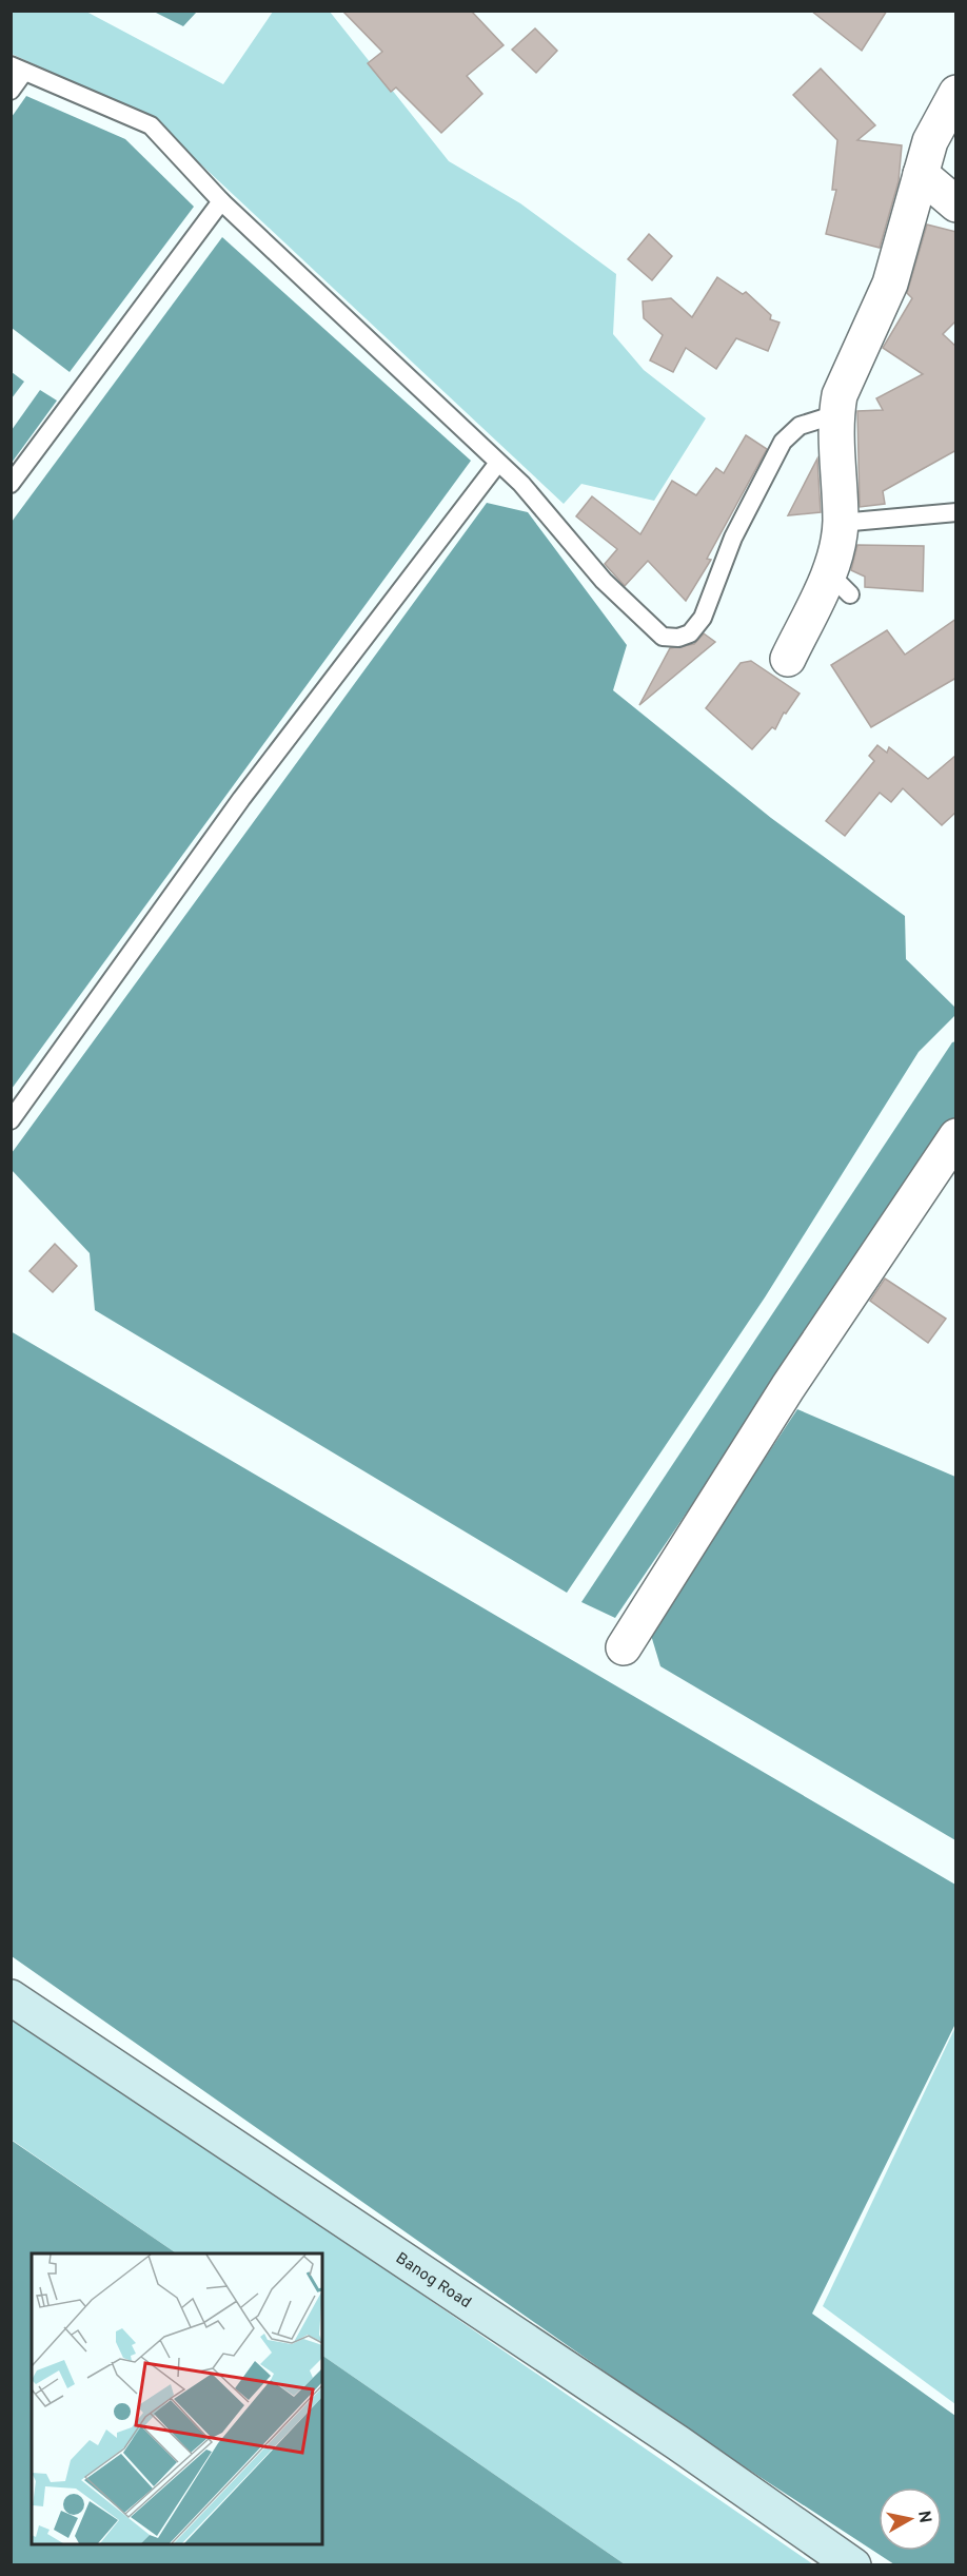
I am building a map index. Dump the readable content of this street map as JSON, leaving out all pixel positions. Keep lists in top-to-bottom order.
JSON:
{
  "streets": {
    "street": ["Banog Road"]
  },
  "north": "right"
}
